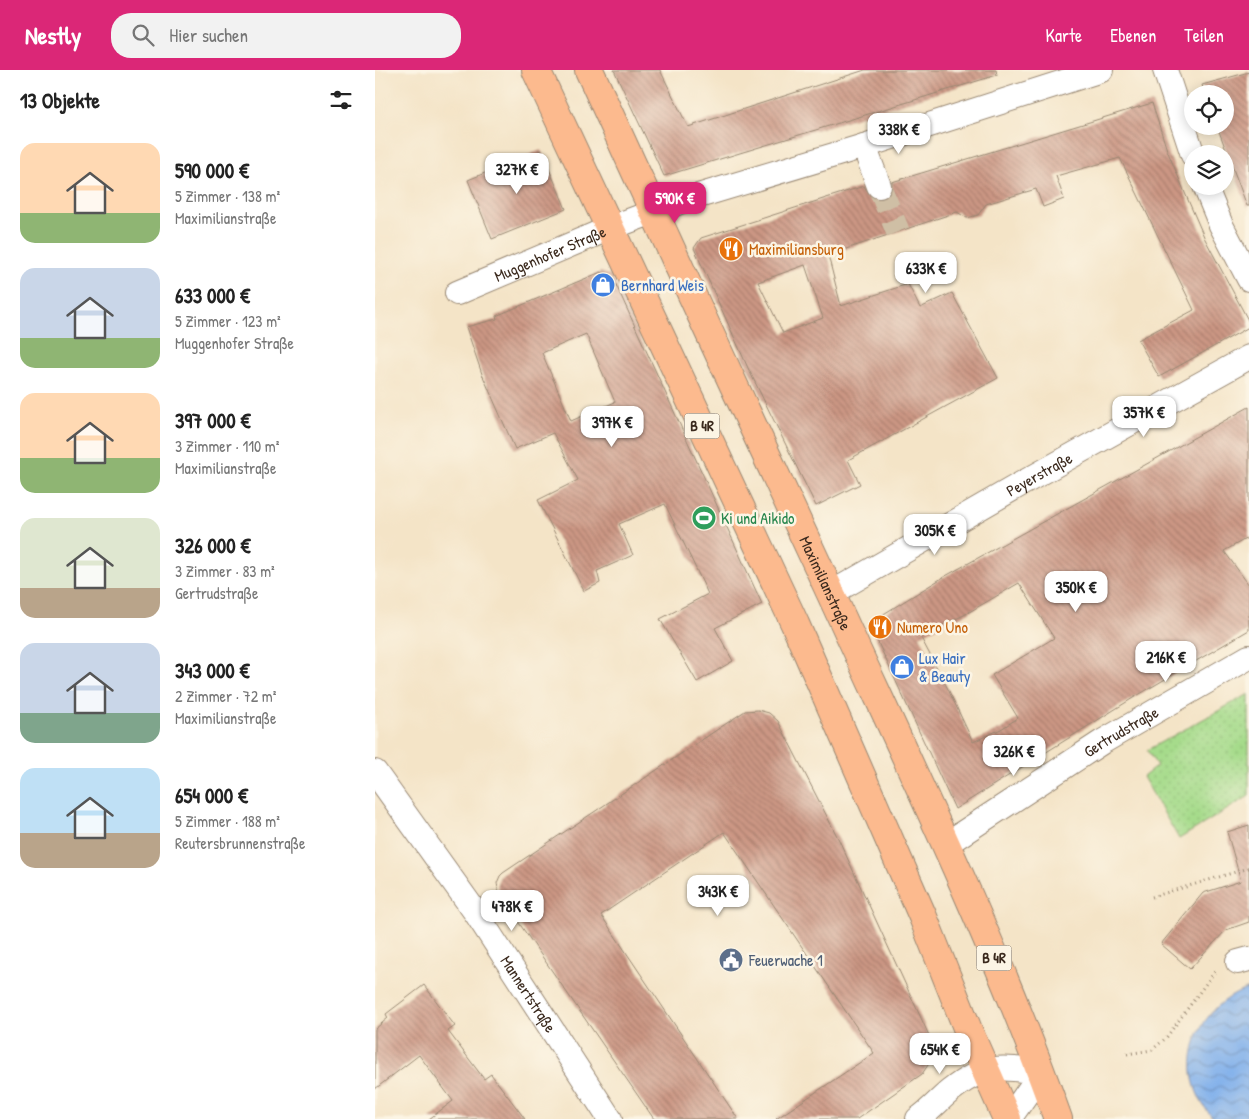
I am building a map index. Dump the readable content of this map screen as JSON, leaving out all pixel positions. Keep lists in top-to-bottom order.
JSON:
{
  "streets": {
    "main road": ["B 4R", "Maximilianstraße"],
    "street": [
      "Muggenhofer Straße",
      "Peyerstraße",
      "Gertrudstraße",
      "Mannertstraße"
    ]
  },
  "crossings": [
    ["Muggenhofer Straße", "B 4R"],
    ["Muggenhofer Straße", "Maximilianstraße"],
    ["B 4R", "Maximilianstraße"],
    ["Peyerstraße", "Maximilianstraße"],
    ["Maximilianstraße", "Gertrudstraße"]
  ],
  "places": {
    "restaurant": ["Maximiliansburg", "Numero Uno"],
    "shop": ["Bernhard Weis", "Lux Hair & Beauty"],
    "sports": ["Ki und Aikido"],
    "public building": ["Feuerwache 1"]
  },
  "page": {
    "header": "Nestly",
    "search": "Hier suchen",
    "nav": ["Karte", "Ebenen", "Teilen"],
    "heading": "13 Objekte",
    "price": [
      "338K €",
      "327K €",
      "590K €",
      "633K €",
      "357K €",
      "397K €",
      "305K €",
      "350K €",
      "216K €",
      "326K €",
      "343K €",
      "478K €",
      "654K €"
    ],
    "list": [
      {
        "name": "590 000 €",
        "note": "5 Zimmer · 138 m² · Maximilianstraße"
      },
      {
        "name": "633 000 €",
        "note": "5 Zimmer · 123 m² · Muggenhofer Straße"
      },
      {
        "name": "397 000 €",
        "note": "3 Zimmer · 110 m² · Maximilianstraße"
      },
      {
        "name": "326 000 €",
        "note": "3 Zimmer · 83 m² · Gertrudstraße"
      },
      {
        "name": "343 000 €",
        "note": "2 Zimmer · 72 m² · Maximilianstraße"
      },
      {
        "name": "654 000 €",
        "note": "5 Zimmer · 188 m² · Reutersbrunnenstraße"
      }
    ]
  }
}
